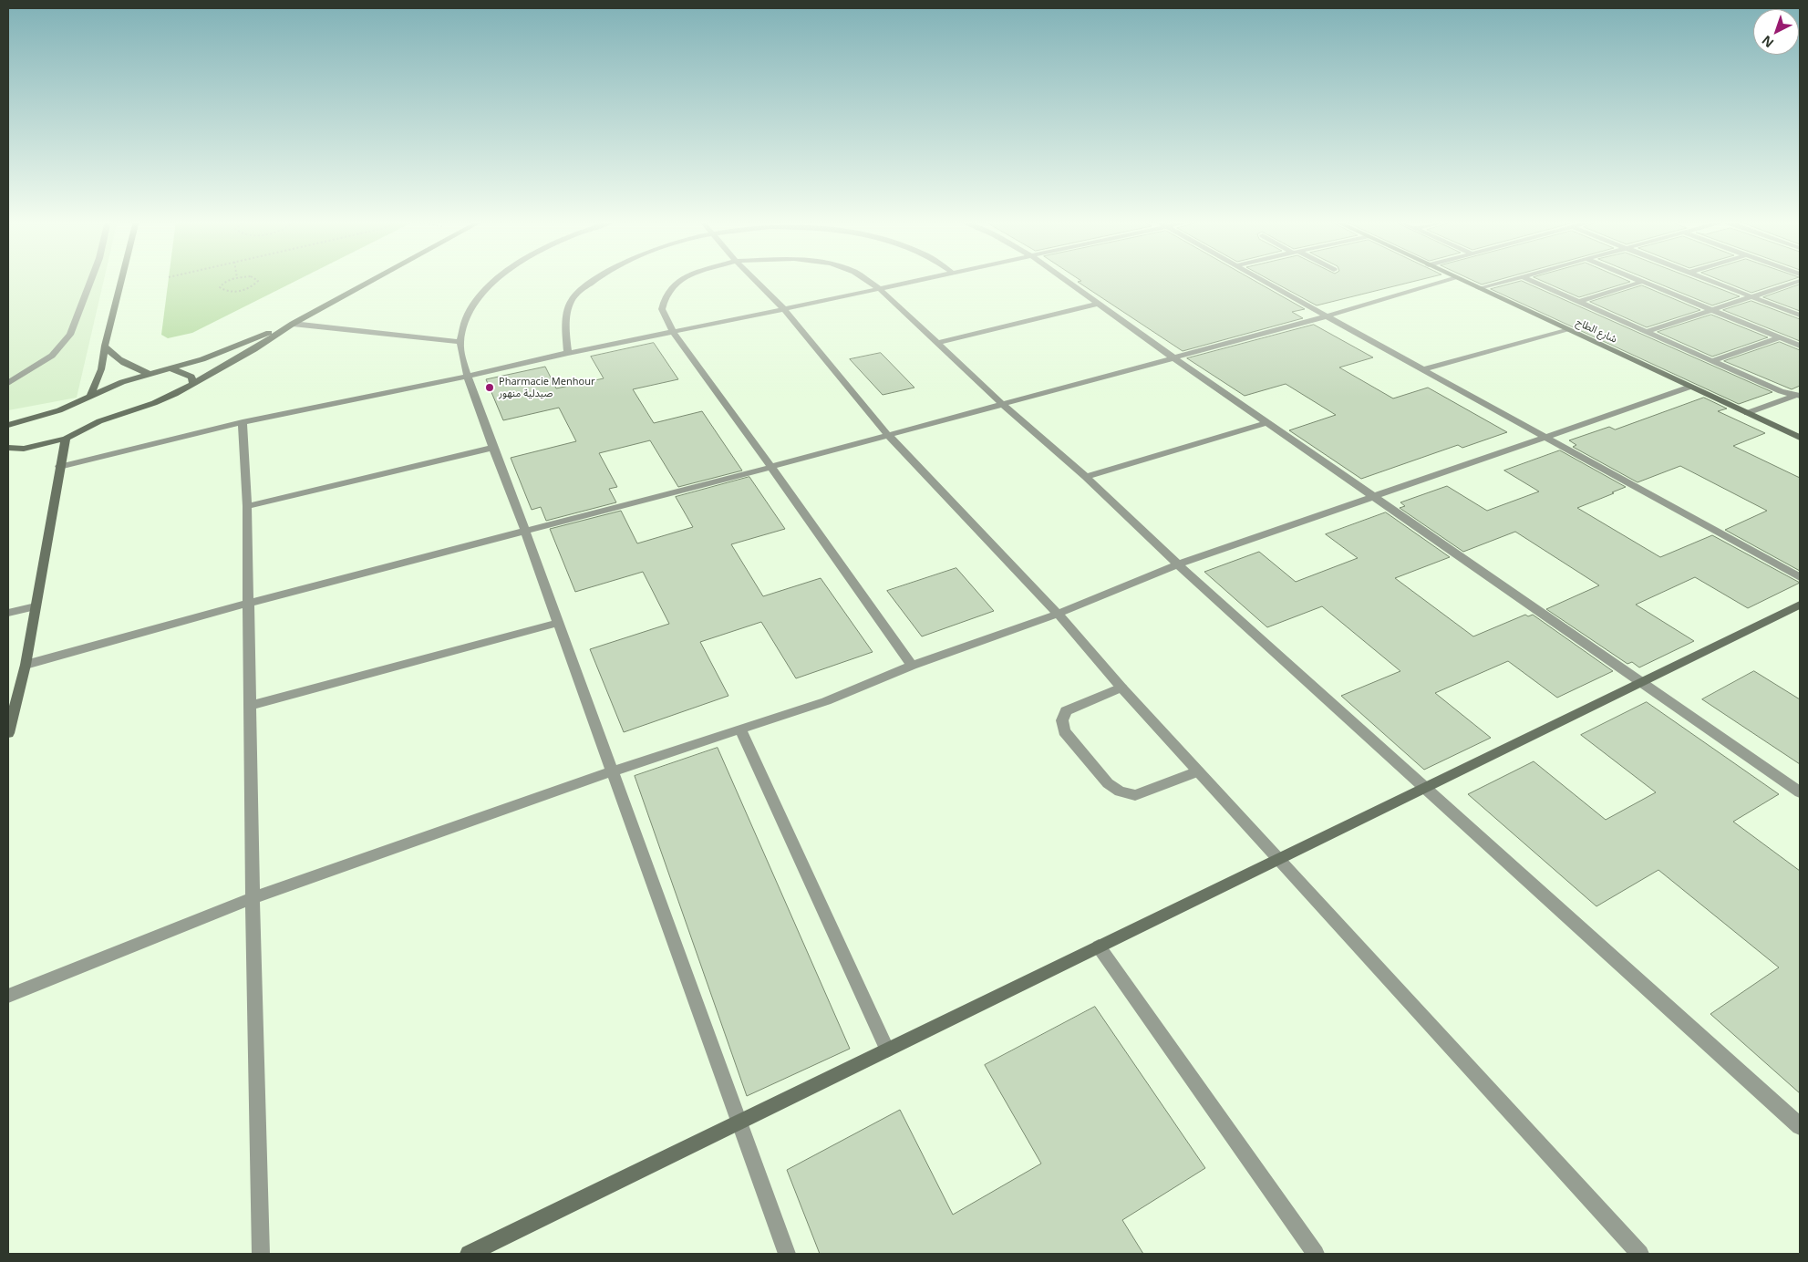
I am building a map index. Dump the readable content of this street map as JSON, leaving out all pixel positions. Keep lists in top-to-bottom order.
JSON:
{
  "streets": {
    "street": ["شارع الطاح"]
  },
  "places": ["Pharmacie Menhour صيدلية منهور"],
  "north": "bottom left"
}
